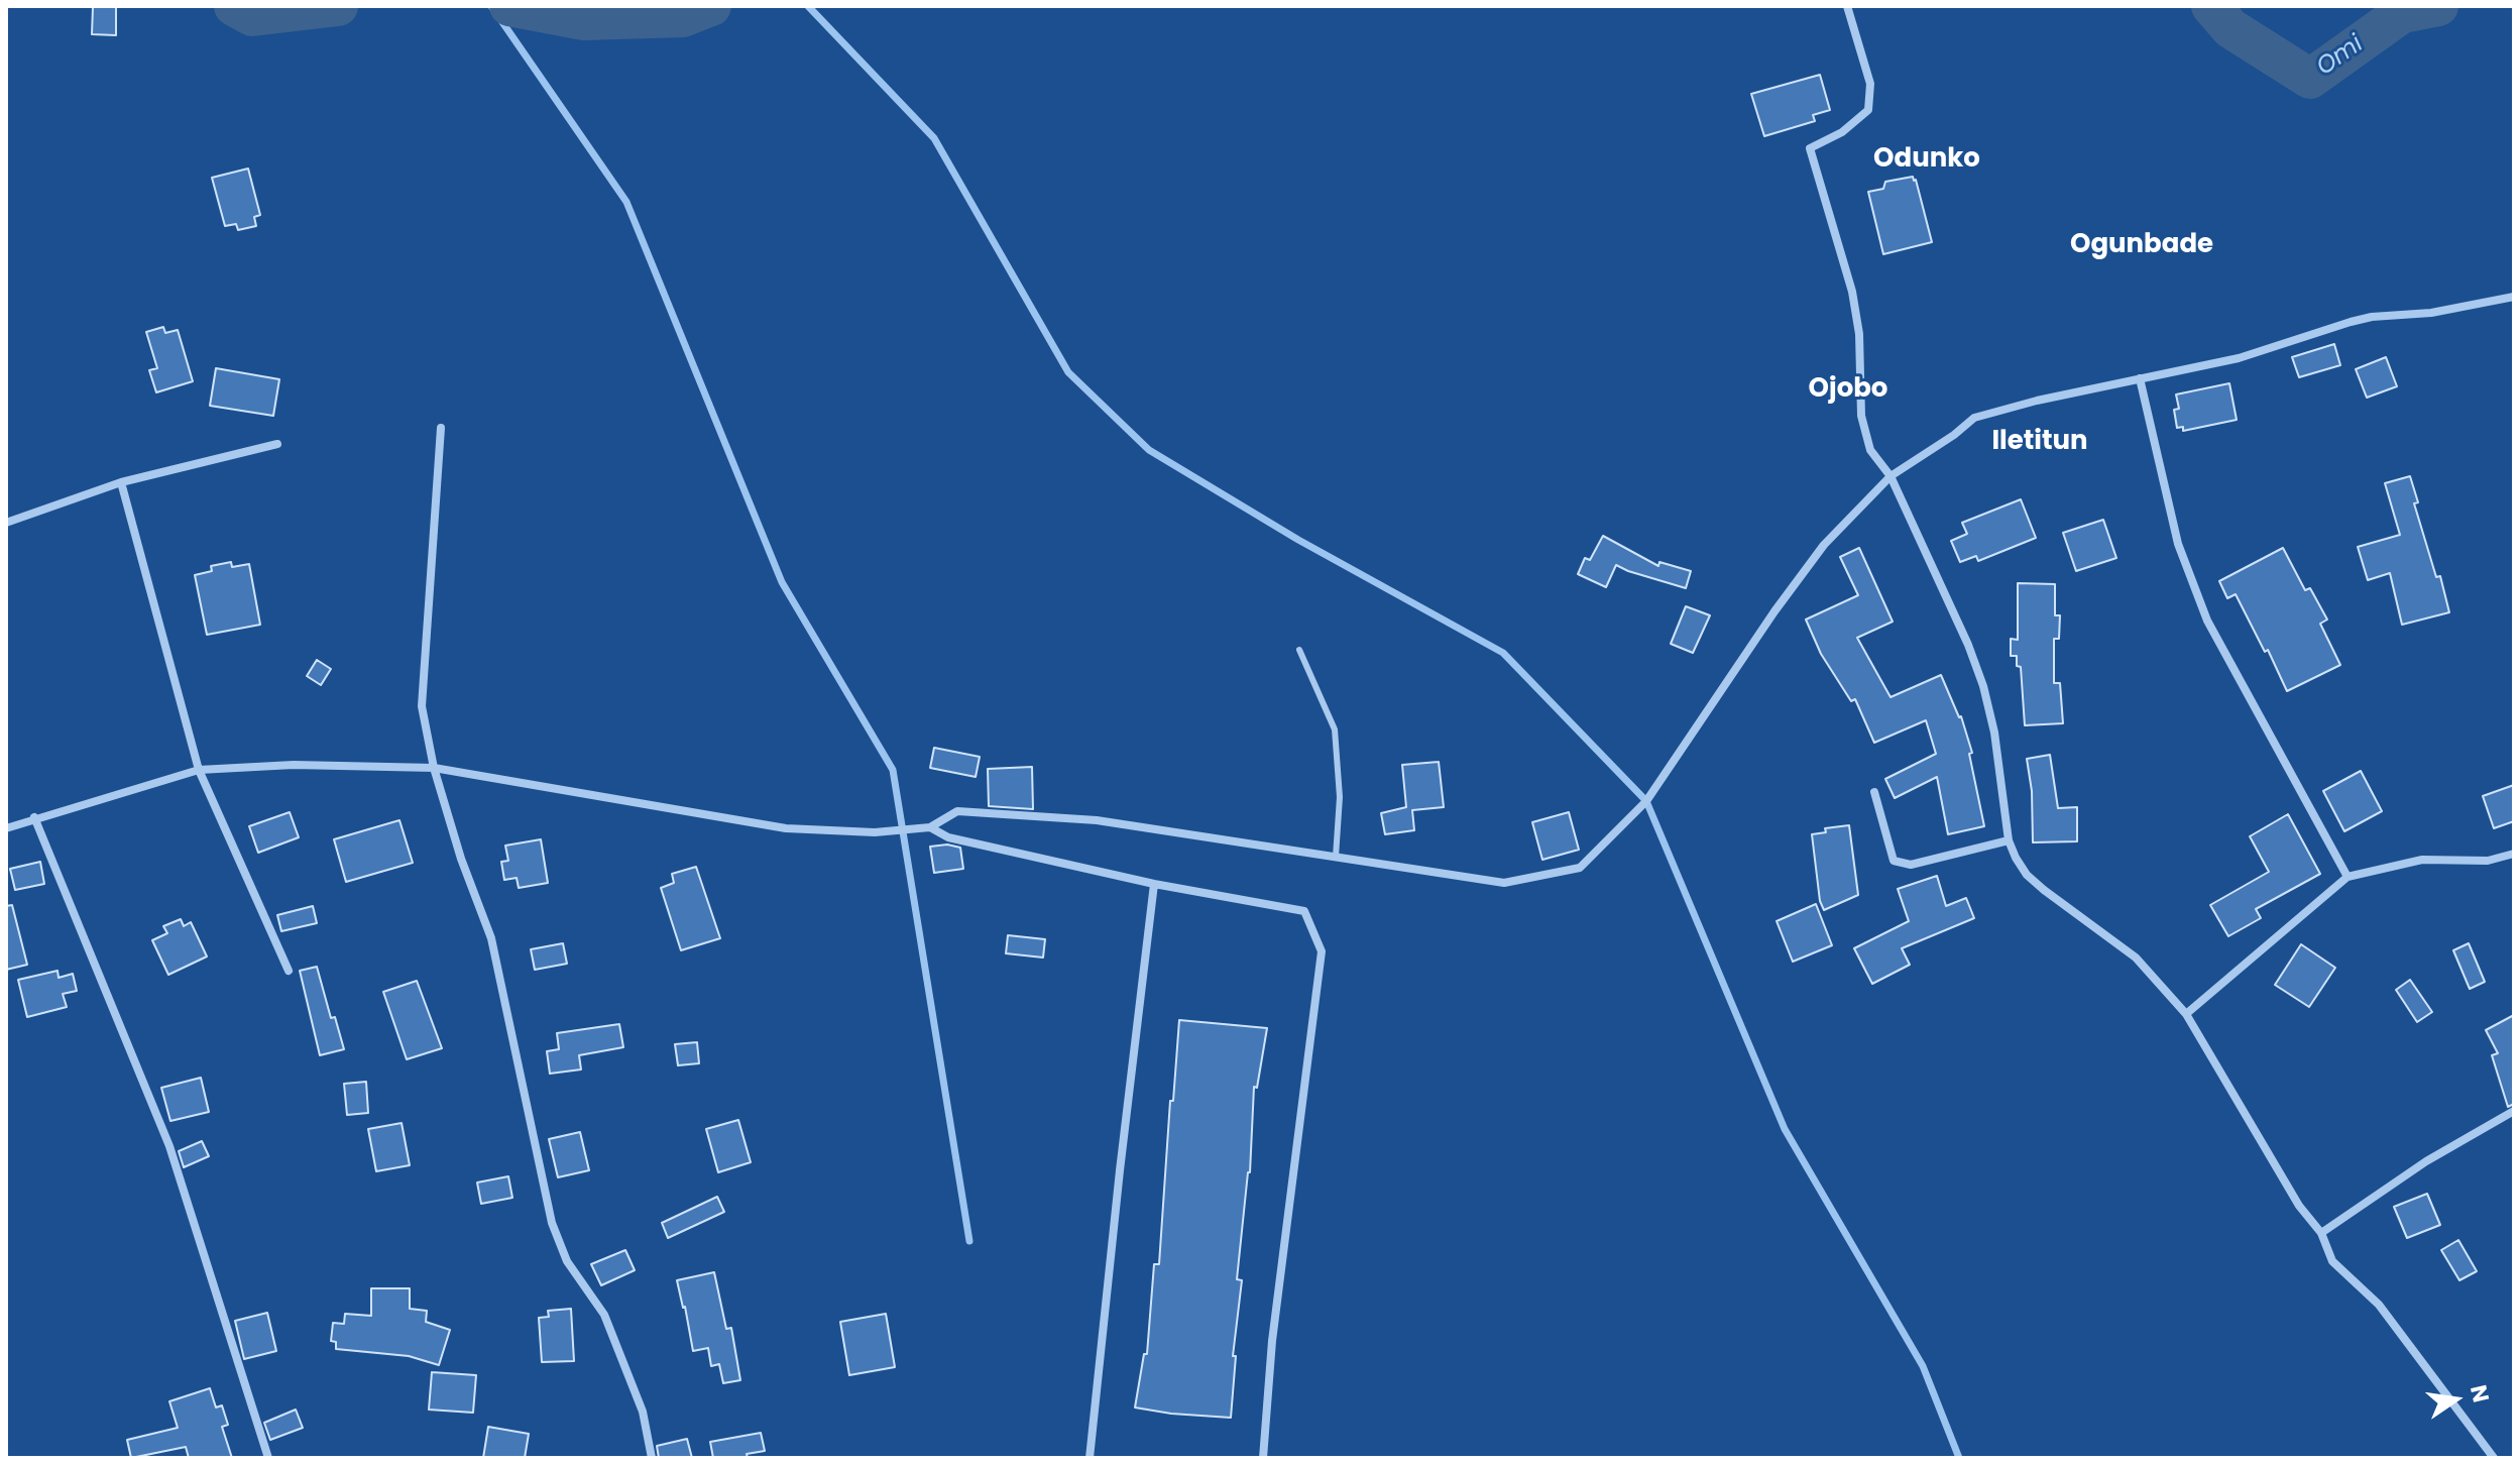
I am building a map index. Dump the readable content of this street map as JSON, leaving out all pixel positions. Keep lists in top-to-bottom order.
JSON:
{
  "districts": [
    "Odunko",
    "Ogunbade",
    "Ojobo",
    "Iletitun"
  ],
  "water": ["Omi"],
  "north": "right"
}
